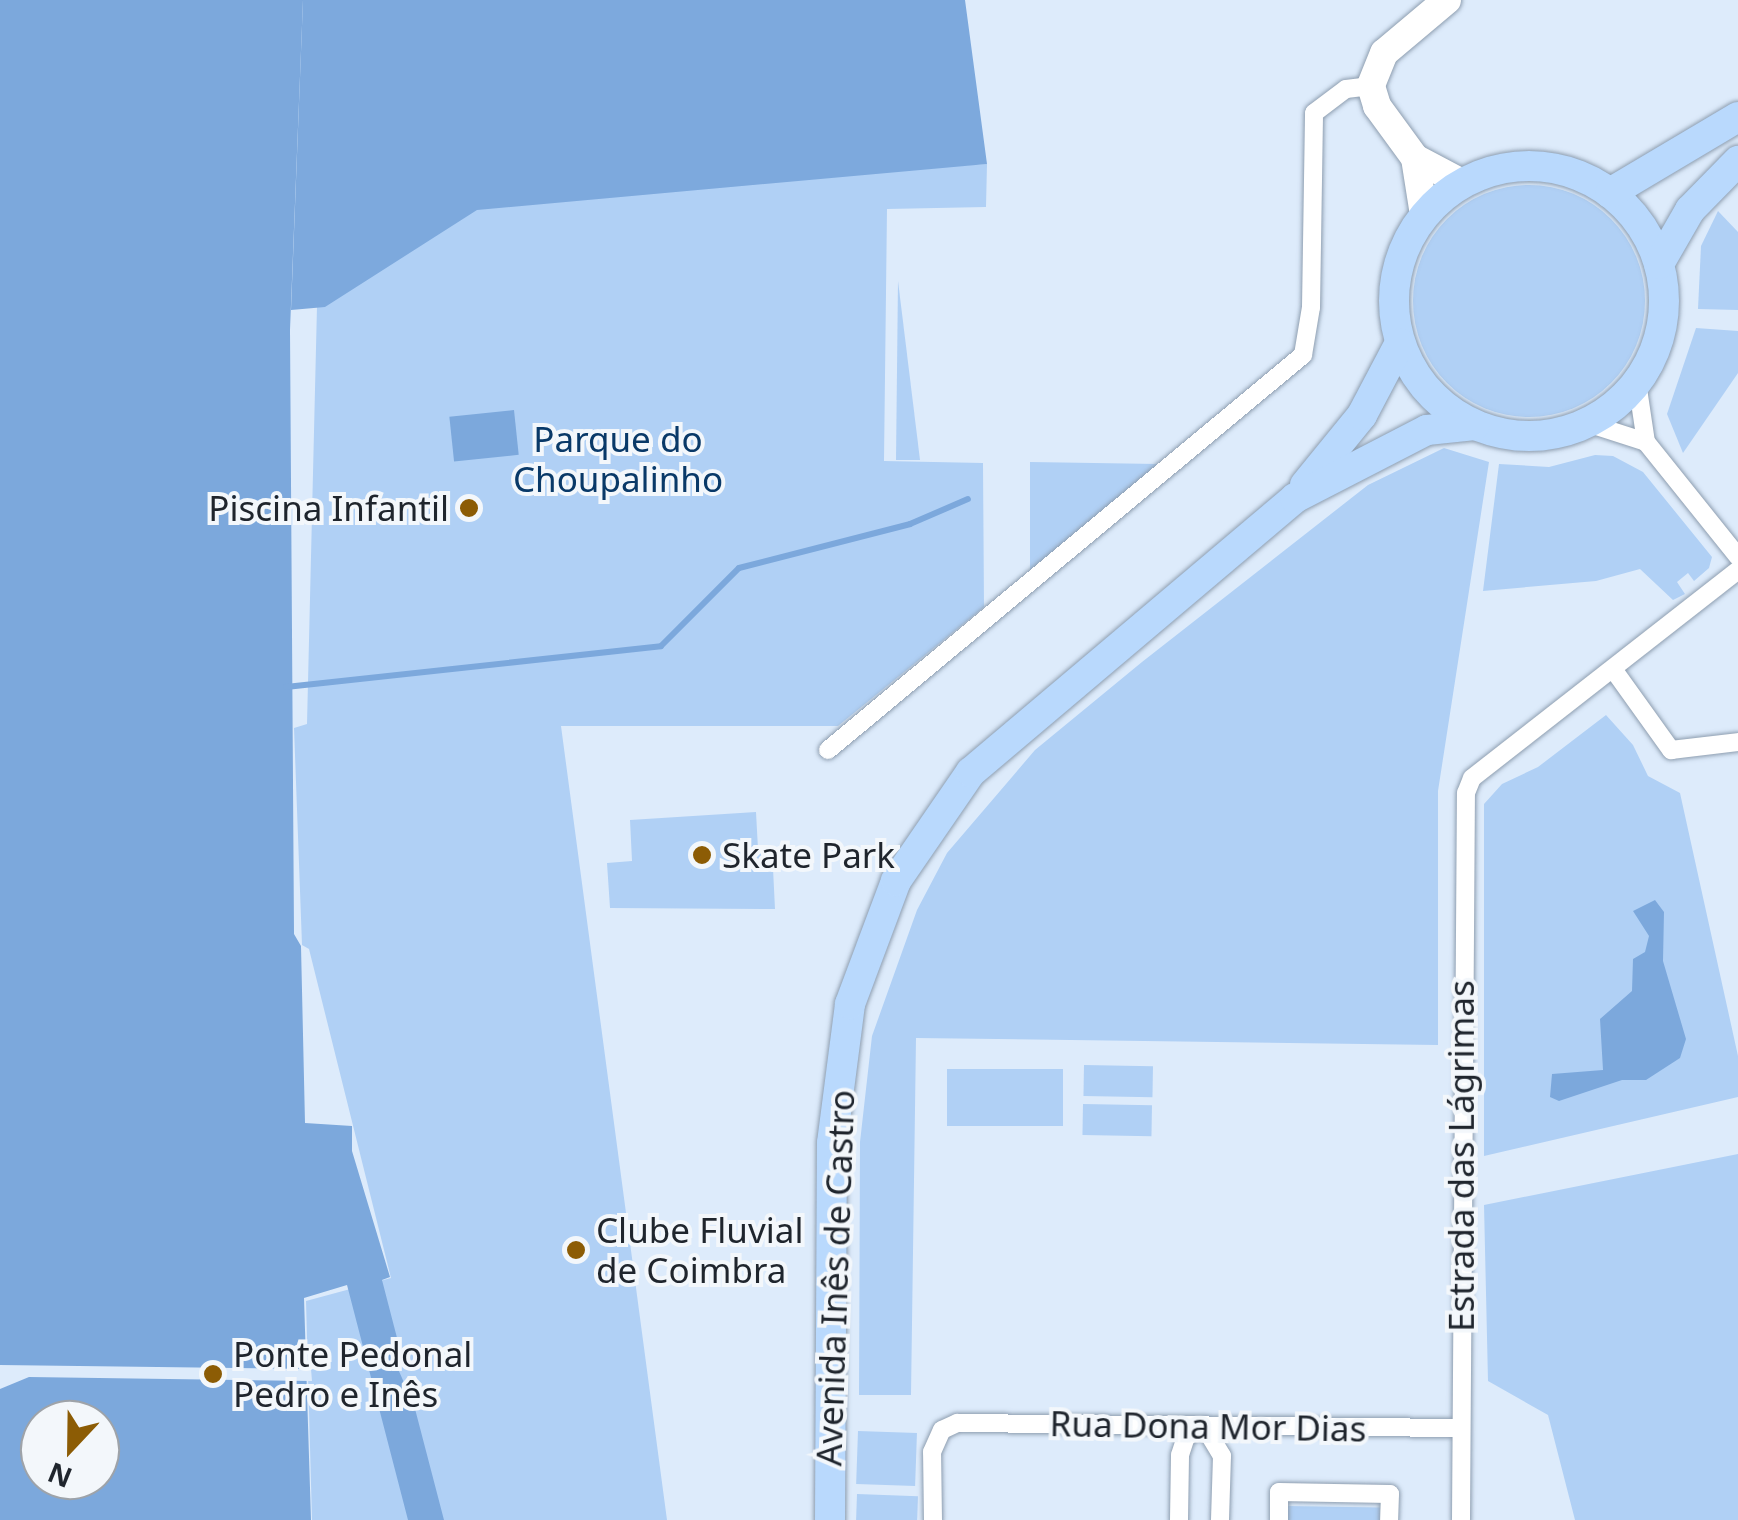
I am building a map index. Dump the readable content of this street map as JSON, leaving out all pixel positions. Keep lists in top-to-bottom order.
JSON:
{
  "streets": {
    "main road": ["Avenida Inês de Castro"],
    "street": ["Estrada das Lágrimas", "Rua Dona Mor Dias"]
  },
  "crossings": [
    ["Estrada das Lágrimas", "Rua Dona Mor Dias"]
  ],
  "parks": ["Parque do Choupalinho"],
  "places": [
    "Piscina Infantil",
    "Skate Park",
    "Clube Fluvial de Coimbra",
    "Ponte Pedonal Pedro e Inês"
  ],
  "north": "bottom"
}
